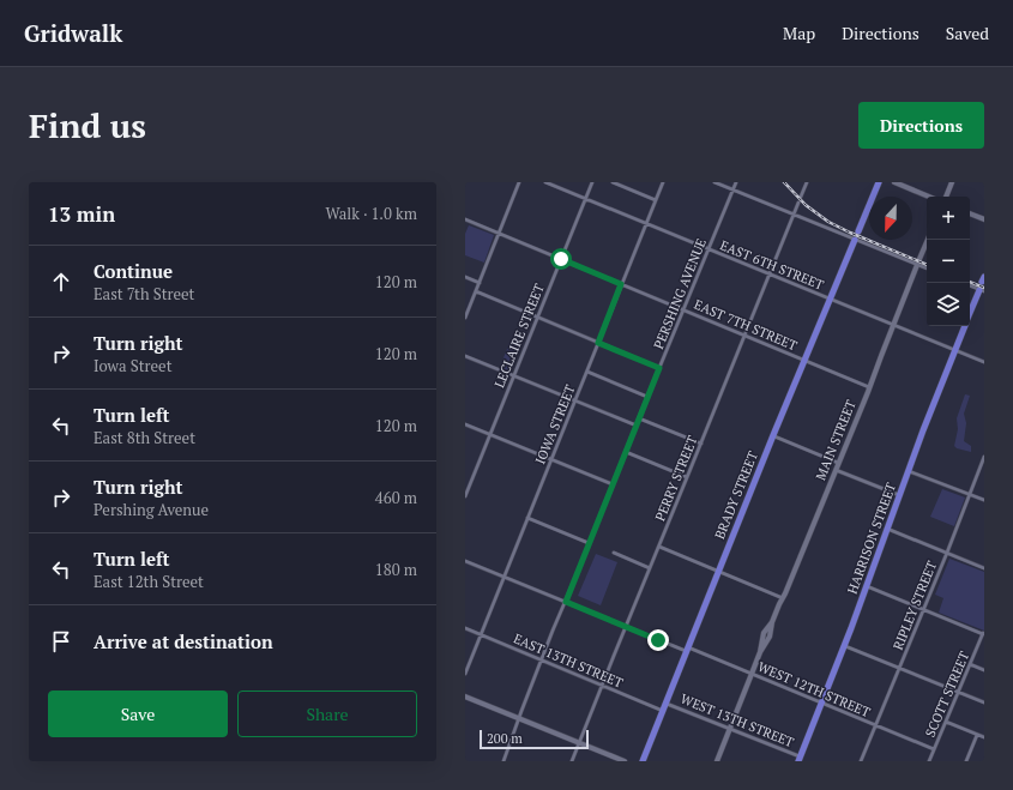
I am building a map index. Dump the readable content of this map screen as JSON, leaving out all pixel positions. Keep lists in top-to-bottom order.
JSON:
{
  "streets": {
    "highway": ["BRADY STREET", "HARRISON STREET"],
    "street": [
      "EAST 6TH STREET",
      "PERSHING AVENUE",
      "EAST 7TH STREET",
      "LECLAIRE STREET",
      "IOWA STREET",
      "MAIN STREET",
      "PERRY STREET",
      "RIPLEY STREET",
      "EAST 13TH STREET",
      "WEST 12TH STREET",
      "SCOTT STREET",
      "WEST 13TH STREET"
    ]
  },
  "crossings": [
    ["EAST 6TH STREET", "PERSHING AVENUE"],
    ["EAST 6TH STREET", "LECLAIRE STREET"],
    ["EAST 6TH STREET", "IOWA STREET"],
    ["EAST 6TH STREET", "MAIN STREET"],
    ["EAST 6TH STREET", "PERRY STREET"],
    ["EAST 6TH STREET", "BRADY STREET"],
    ["EAST 6TH STREET", "HARRISON STREET"],
    ["PERSHING AVENUE", "EAST 7TH STREET"],
    ["PERSHING AVENUE", "EAST 13TH STREET"],
    ["PERSHING AVENUE", "WEST 12TH STREET"],
    ["EAST 7TH STREET", "LECLAIRE STREET"],
    ["EAST 7TH STREET", "IOWA STREET"],
    ["EAST 7TH STREET", "MAIN STREET"],
    ["EAST 7TH STREET", "PERRY STREET"],
    ["EAST 7TH STREET", "BRADY STREET"],
    ["IOWA STREET", "EAST 13TH STREET"],
    ["IOWA STREET", "WEST 12TH STREET"],
    ["MAIN STREET", "WEST 12TH STREET"],
    ["MAIN STREET", "WEST 13TH STREET"],
    ["PERRY STREET", "EAST 13TH STREET"],
    ["PERRY STREET", "WEST 12TH STREET"],
    ["BRADY STREET", "EAST 13TH STREET"],
    ["BRADY STREET", "WEST 12TH STREET"],
    ["BRADY STREET", "WEST 13TH STREET"],
    ["HARRISON STREET", "WEST 12TH STREET"],
    ["HARRISON STREET", "WEST 13TH STREET"],
    ["RIPLEY STREET", "WEST 12TH STREET"],
    ["WEST 12TH STREET", "SCOTT STREET"]
  ],
  "scale_bar": "200 m",
  "north": "bottom",
  "page": {
    "header": "Gridwalk",
    "nav": ["Map", "Directions", "Saved"],
    "buttons": [
      "Directions",
      ["Save", "Share"]
    ],
    "title": "Find us",
    "heading": ["13 min", "Walk · 1.0 km"],
    "map_buttons": ["+", "−"],
    "list": [
      ["Continue", "East 7th Street", "120 m"],
      ["Turn right", "Iowa Street", "120 m"],
      ["Turn left", "East 8th Street", "120 m"],
      ["Turn right", "Pershing Avenue", "460 m"],
      ["Turn left", "East 12th Street", "180 m"],
      "Arrive at destination"
    ],
    "scale": "200 m"
  }
}
